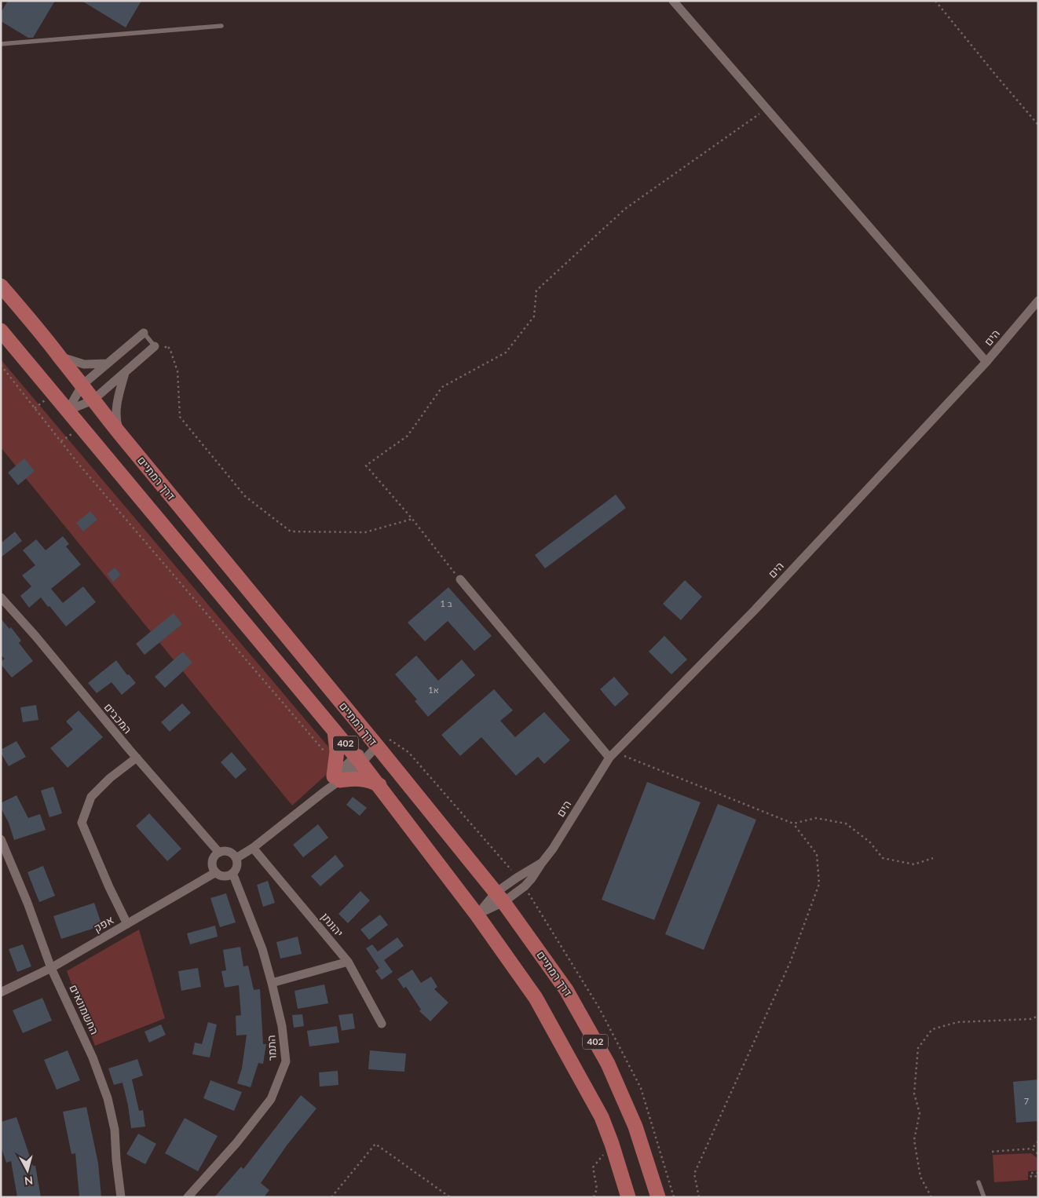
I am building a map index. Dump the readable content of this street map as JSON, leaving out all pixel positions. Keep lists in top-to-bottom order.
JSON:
{
  "streets": {
    "main road": ["דרך רמתיים", "402"],
    "street": [
      "הים",
      "המכבים",
      "אפק",
      "יהונתן",
      "החשמונאים",
      "התמר"
    ]
  },
  "crossings": [
    ["הים", "דרך רמתיים"],
    ["המכבים", "אפק"],
    ["המכבים", "התמר"],
    ["אפק", "החשמונאים"],
    ["אפק", "התמר"]
  ],
  "house_numbers": ["1 ב", "1א", "7"],
  "north": "bottom"
}
